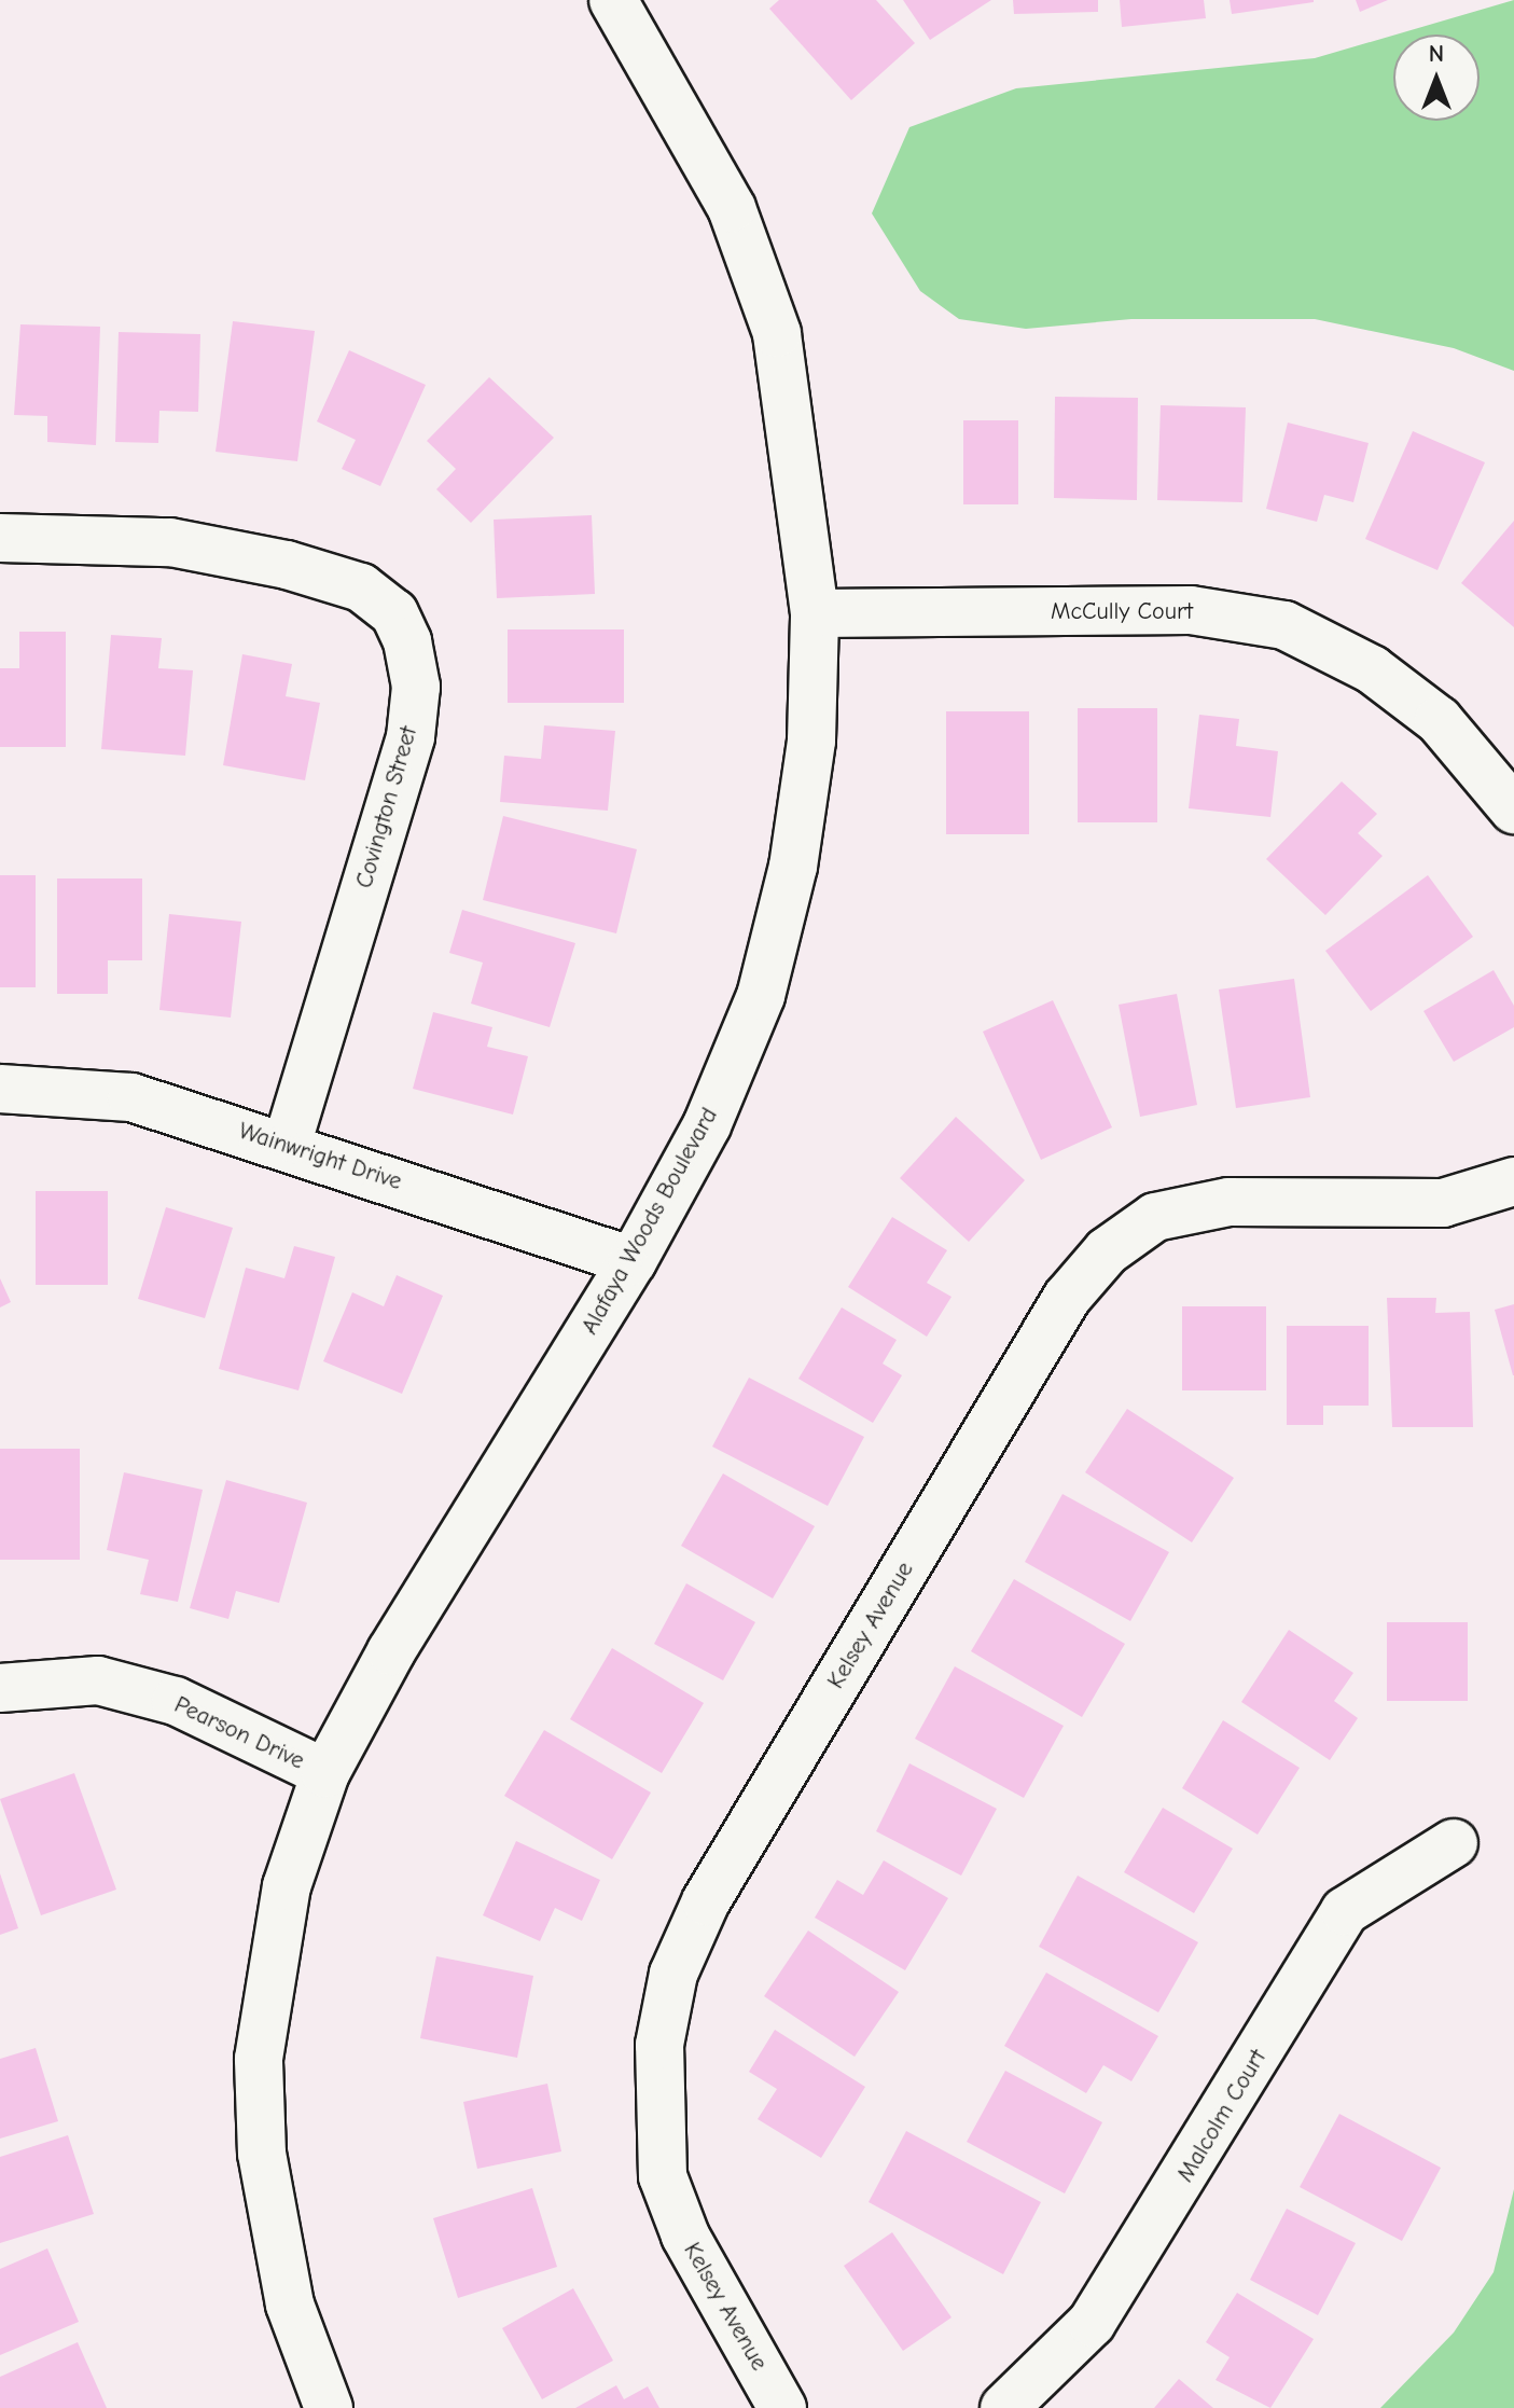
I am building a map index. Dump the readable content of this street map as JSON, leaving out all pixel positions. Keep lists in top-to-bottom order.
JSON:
{
  "streets": {
    "street": [
      "McCully Court",
      "Covington Street",
      "Wainwright Drive",
      "Alafaya Woods Boulevard",
      "Kelsey Avenue",
      "Pearson Drive",
      "Malcolm Court"
    ]
  },
  "crossings": [
    ["McCully Court", "Alafaya Woods Boulevard"],
    ["Covington Street", "Wainwright Drive"],
    ["Wainwright Drive", "Alafaya Woods Boulevard"],
    ["Alafaya Woods Boulevard", "Pearson Drive"]
  ],
  "north": "top"
}
